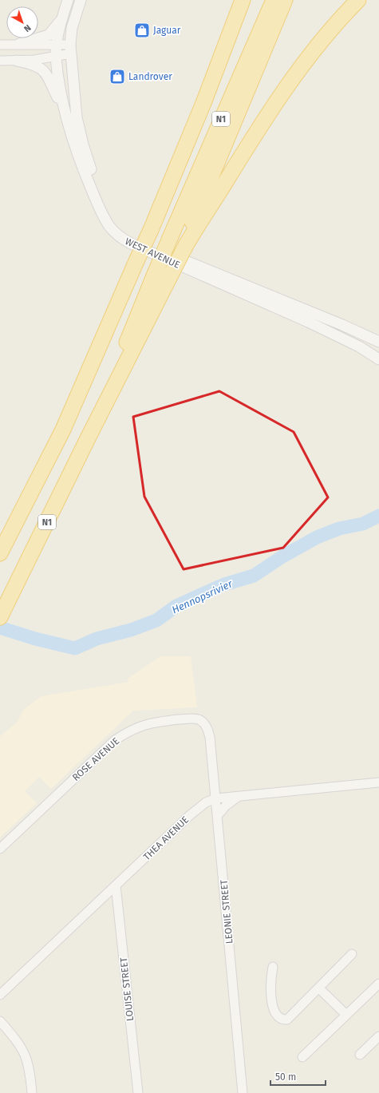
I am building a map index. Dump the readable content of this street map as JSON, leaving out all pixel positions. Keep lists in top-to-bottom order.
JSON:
{
  "streets": {
    "highway": ["N1"],
    "street": [
      "WEST AVENUE",
      "ROSE AVENUE",
      "THEA AVENUE",
      "LEONIE STREET",
      "LOUISE STREET"
    ]
  },
  "crossings": [
    ["ROSE AVENUE", "LEONIE STREET"],
    ["THEA AVENUE", "LEONIE STREET"],
    ["THEA AVENUE", "LOUISE STREET"]
  ],
  "water": ["Hennopsrivier"],
  "places": {
    "shop": ["Jaguar", "Landrover"]
  },
  "scale_bar": "50 m",
  "north": "bottom right"
}
